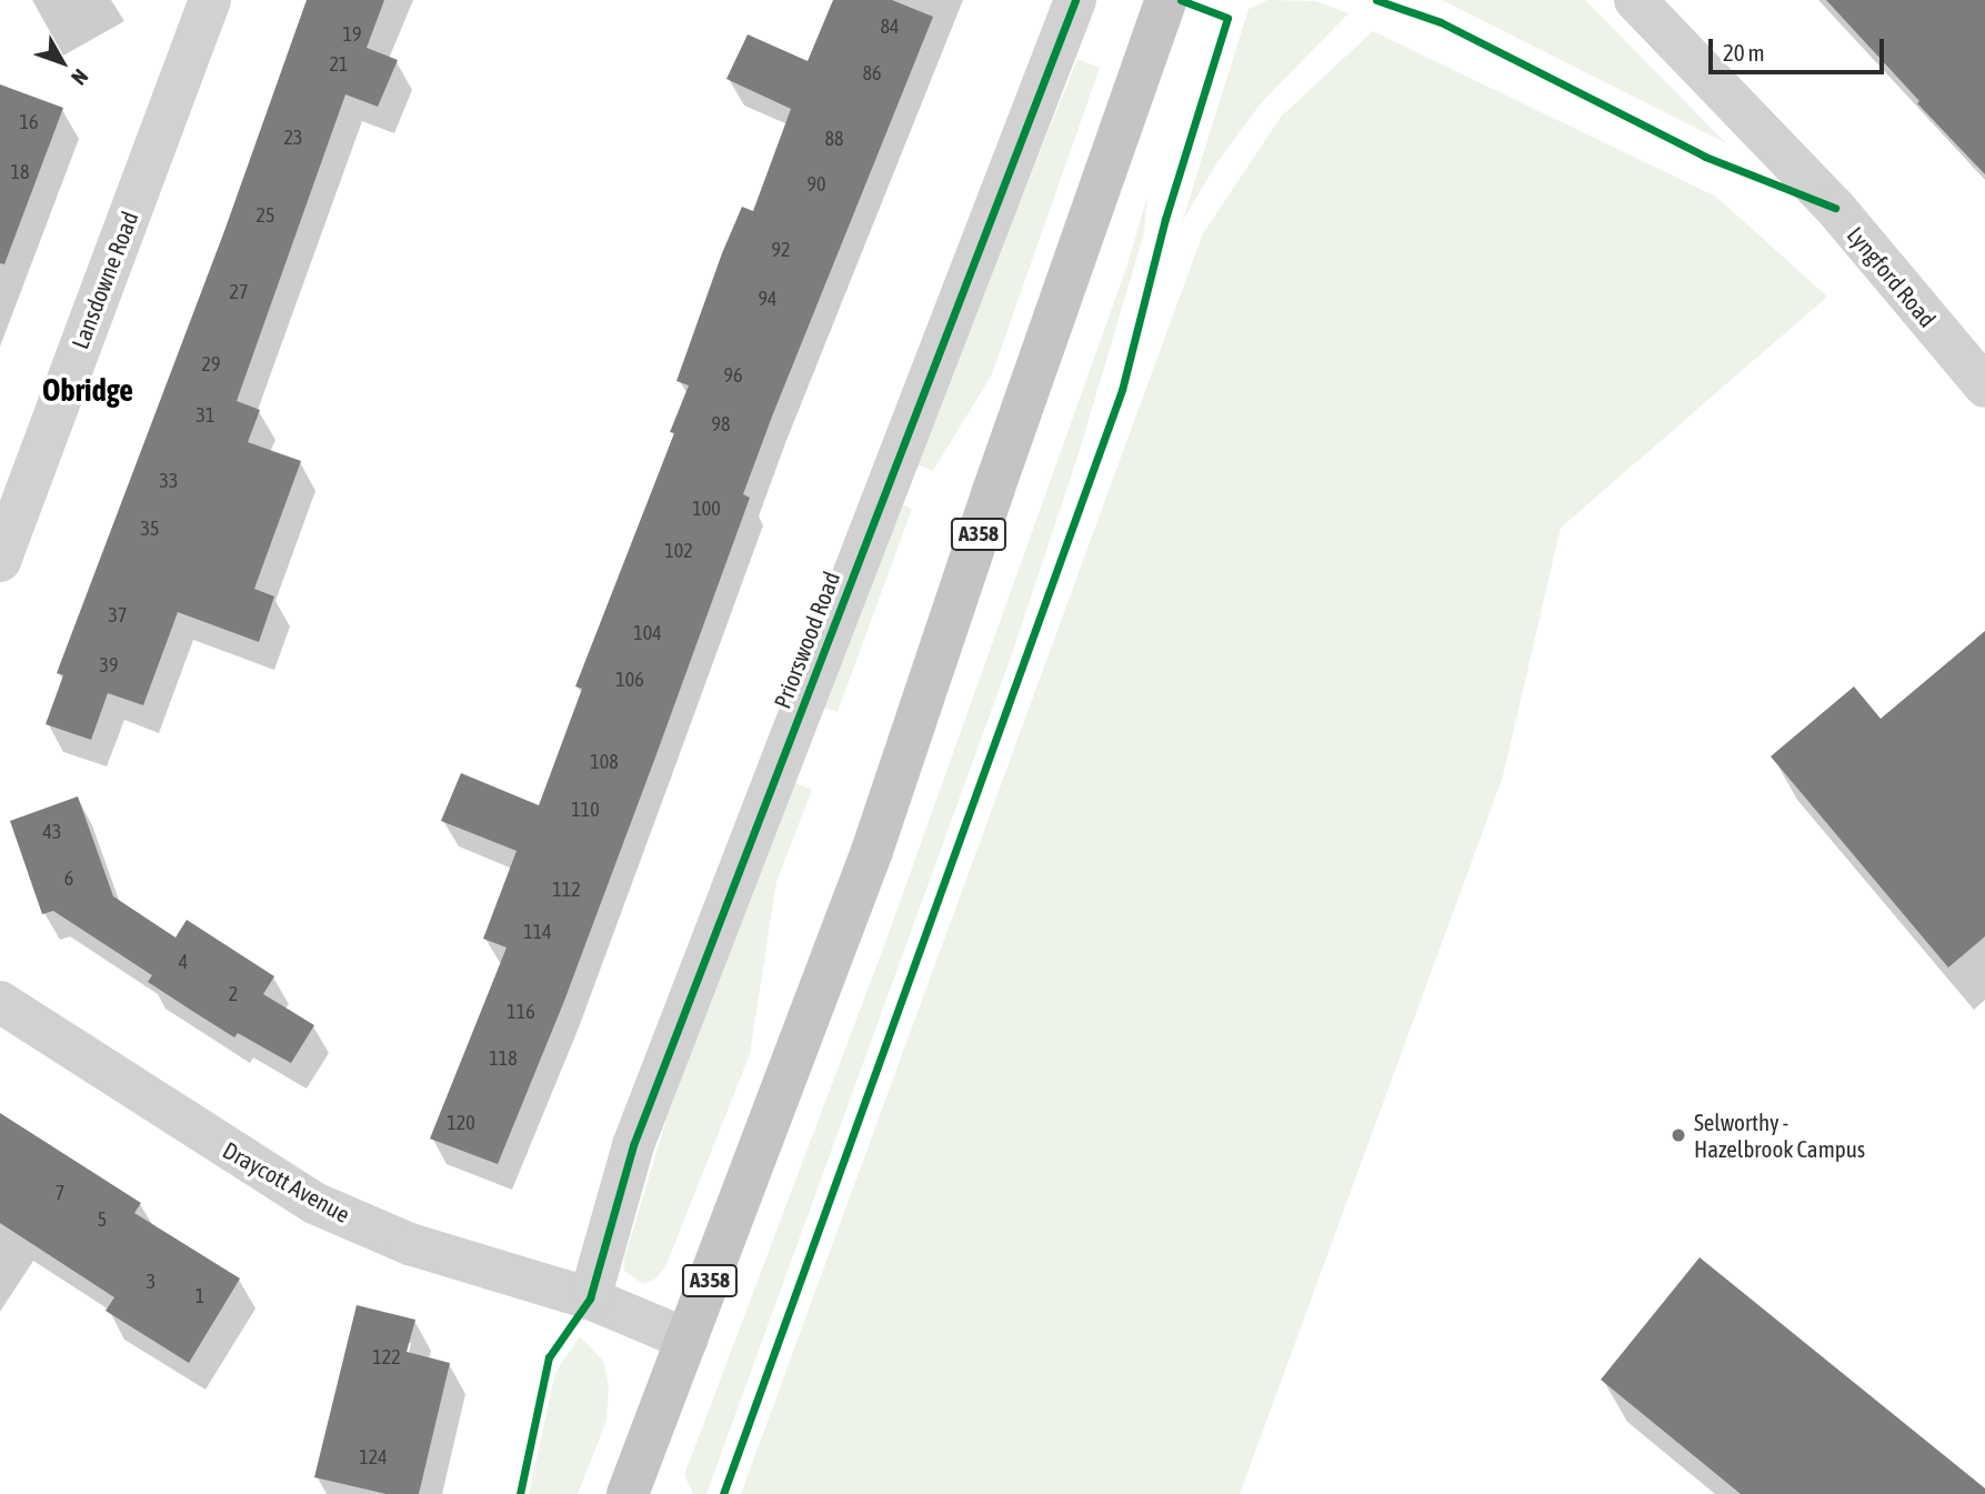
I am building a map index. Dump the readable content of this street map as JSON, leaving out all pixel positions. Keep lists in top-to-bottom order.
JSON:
{
  "streets": {
    "main road": ["A358"],
    "street": [
      "Lyngford Road",
      "Lansdowne Road",
      "Priorswood Road",
      "Draycott Avenue"
    ]
  },
  "crossings": [
    ["A358", "Draycott Avenue"],
    ["Priorswood Road", "Draycott Avenue"]
  ],
  "districts": ["Obridge"],
  "places": ["Selworthy - Hazelbrook Campus"],
  "house_numbers": [
    "84",
    "19",
    "21",
    "86",
    "16",
    "23",
    "88",
    "18",
    "90",
    "25",
    "92",
    "27",
    "94",
    "29",
    "96",
    "31",
    "98",
    "33",
    "100",
    "35",
    "102",
    "37",
    "104",
    "39",
    "106",
    "108",
    "110",
    "43",
    "6",
    "112",
    "114",
    "4",
    "2",
    "116",
    "118",
    "120",
    "7",
    "5",
    "3",
    "1",
    "122",
    "124"
  ],
  "scale_bar": "20 m",
  "north": "bottom right"
}
